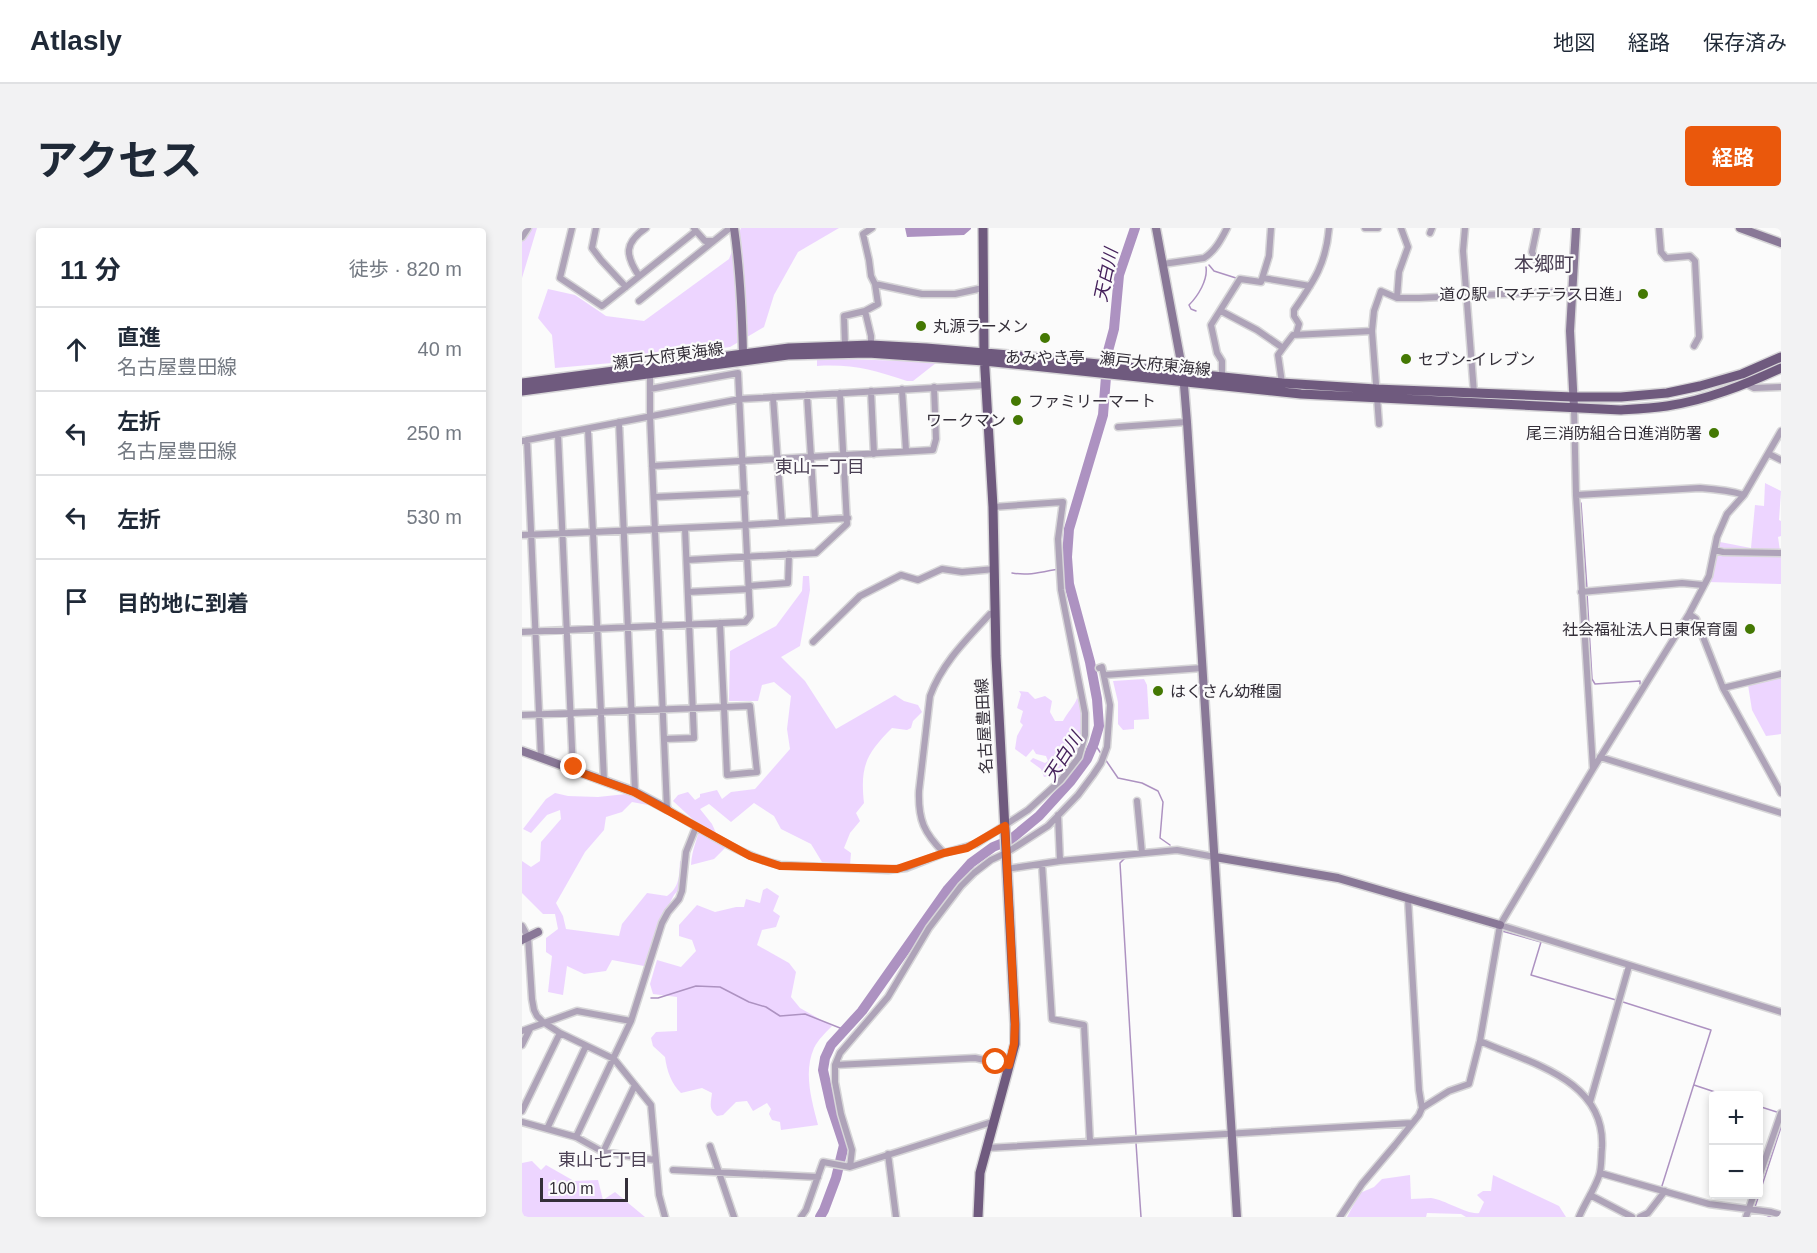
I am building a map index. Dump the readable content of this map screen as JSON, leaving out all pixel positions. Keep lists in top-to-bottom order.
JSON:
{
  "streets": {
    "main road": ["瀬戸大府東海線", "名古屋豊田線"]
  },
  "crossings": [
    ["瀬戸大府東海線", "名古屋豊田線"]
  ],
  "districts": ["本郷町", "東山一丁目", "東山七丁目"],
  "water": ["天白川"],
  "places": [
    "道の駅「マチテラス日進」",
    "丸源ラーメン",
    "あみやき亭",
    "セブン-イレブン",
    "ファミリーマート",
    "ワークマン",
    "尾三消防組合日進消防署",
    "社会福祉法人日東保育園",
    "はくさん幼稚園"
  ],
  "scale_bar": "100 m",
  "page": {
    "header": "Atlasly",
    "nav": ["地図", "経路", "保存済み"],
    "title": "アクセス",
    "buttons": "経路",
    "heading": ["11 分", "徒歩 · 820 m"],
    "list": [
      ["直進", "名古屋豊田線", "40 m"],
      ["左折", "名古屋豊田線", "250 m"],
      ["左折", "530 m"],
      "目的地に到着"
    ],
    "map_buttons": ["+", "−"],
    "scale": "100 m"
  }
}
